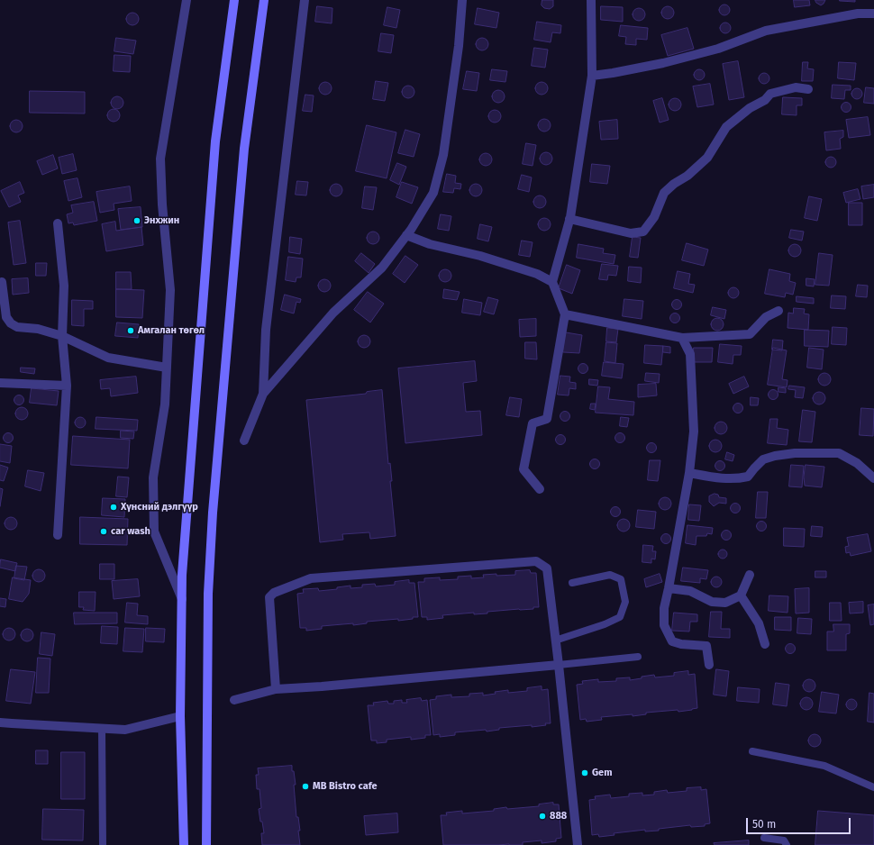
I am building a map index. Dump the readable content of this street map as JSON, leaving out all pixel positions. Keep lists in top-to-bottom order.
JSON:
{
  "places": [
    "Энхжин",
    "Амгалан төгөл",
    "Хүнсний дэлгүүр",
    "car wash",
    "Gem",
    "MB Bistro cafe",
    "888"
  ],
  "scale_bar": "50 m"
}
